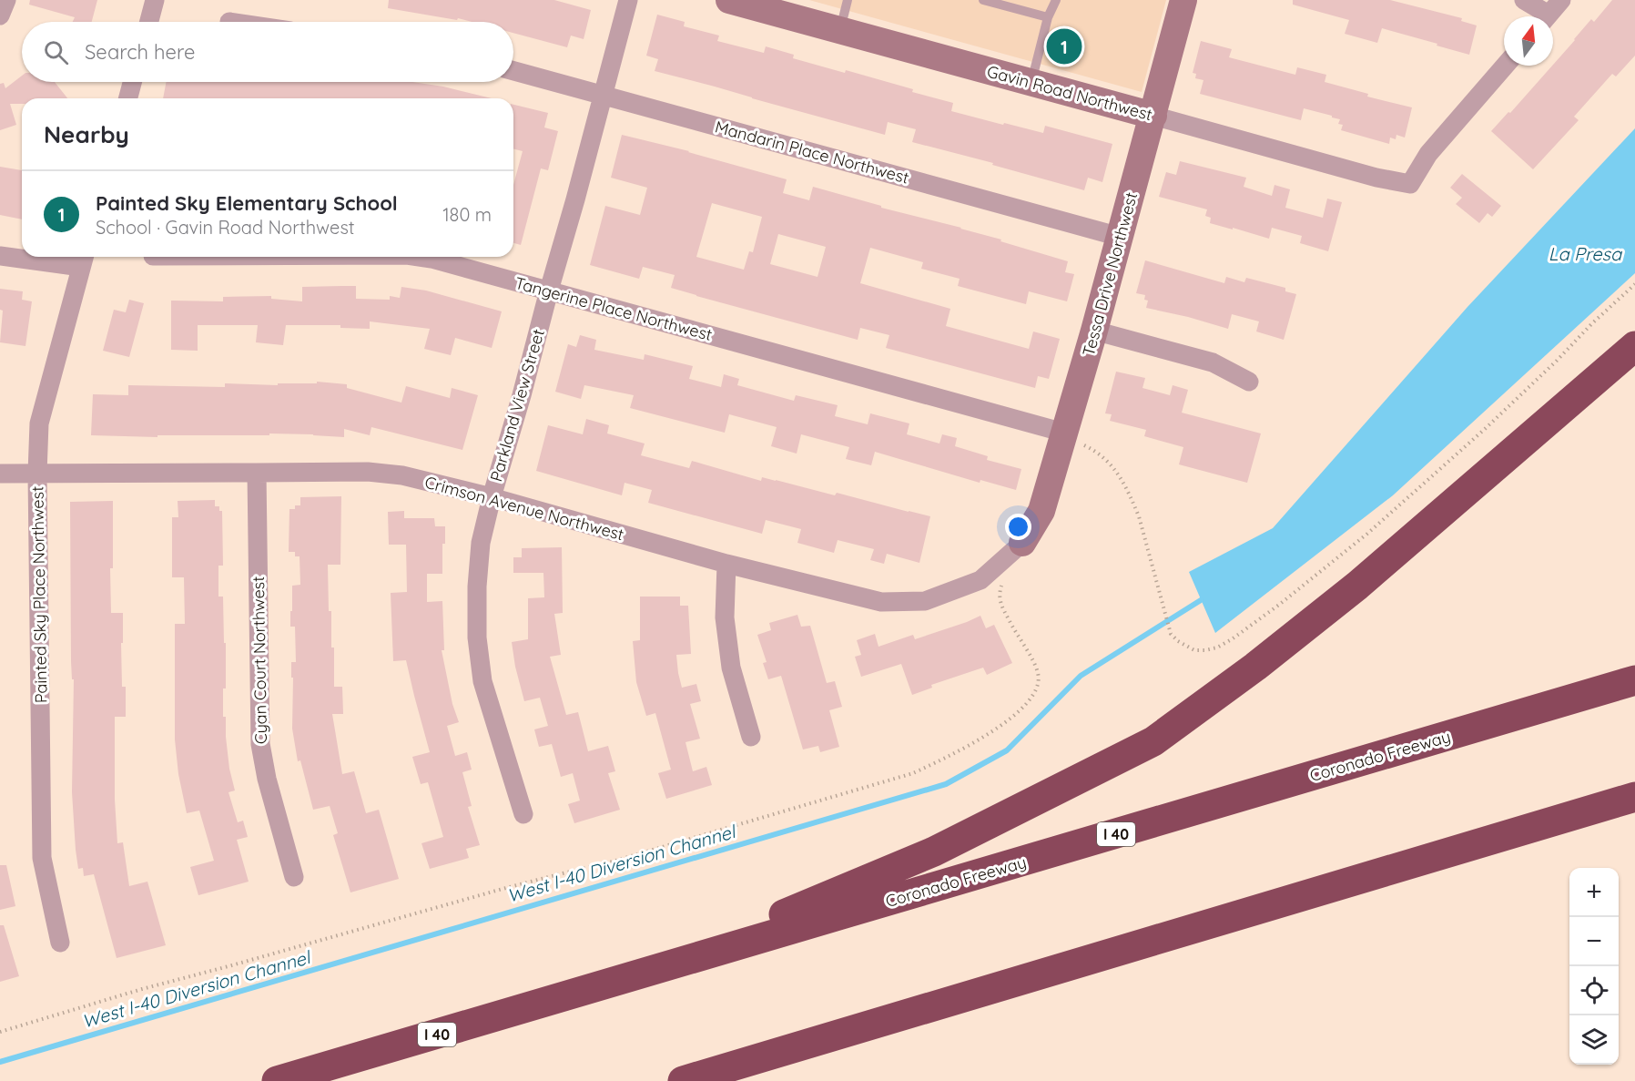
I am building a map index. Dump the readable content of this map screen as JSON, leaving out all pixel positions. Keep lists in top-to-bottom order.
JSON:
{
  "streets": {
    "highway": ["Coronado Freeway", "I 40"],
    "street": [
      "Gavin Road Northwest",
      "Mandarin Place Northwest",
      "Tessa Drive Northwest",
      "Tangerine Place Northwest",
      "Parkland View Street",
      "Crimson Avenue Northwest",
      "Painted Sky Place Northwest",
      "Cyan Court Northwest"
    ]
  },
  "crossings": [
    ["Gavin Road Northwest", "Tessa Drive Northwest"],
    ["Mandarin Place Northwest", "Tessa Drive Northwest"],
    ["Mandarin Place Northwest", "Parkland View Street"],
    ["Tessa Drive Northwest", "Tangerine Place Northwest"],
    ["Tessa Drive Northwest", "Crimson Avenue Northwest"],
    ["Tangerine Place Northwest", "Parkland View Street"],
    ["Parkland View Street", "Crimson Avenue Northwest"],
    ["Crimson Avenue Northwest", "Painted Sky Place Northwest"],
    ["Crimson Avenue Northwest", "Cyan Court Northwest"]
  ],
  "water": ["La Presa", "West I-40 Diversion Channel"],
  "north": "top",
  "page": {
    "search": "Search here",
    "pins": "1",
    "heading": "Nearby",
    "list": [
      {
        "mark": "1",
        "name": "Painted Sky Elementary School",
        "note": "School · Gavin Road Northwest",
        "value": "180 m"
      }
    ],
    "map_buttons": ["+", "−"]
  }
}
